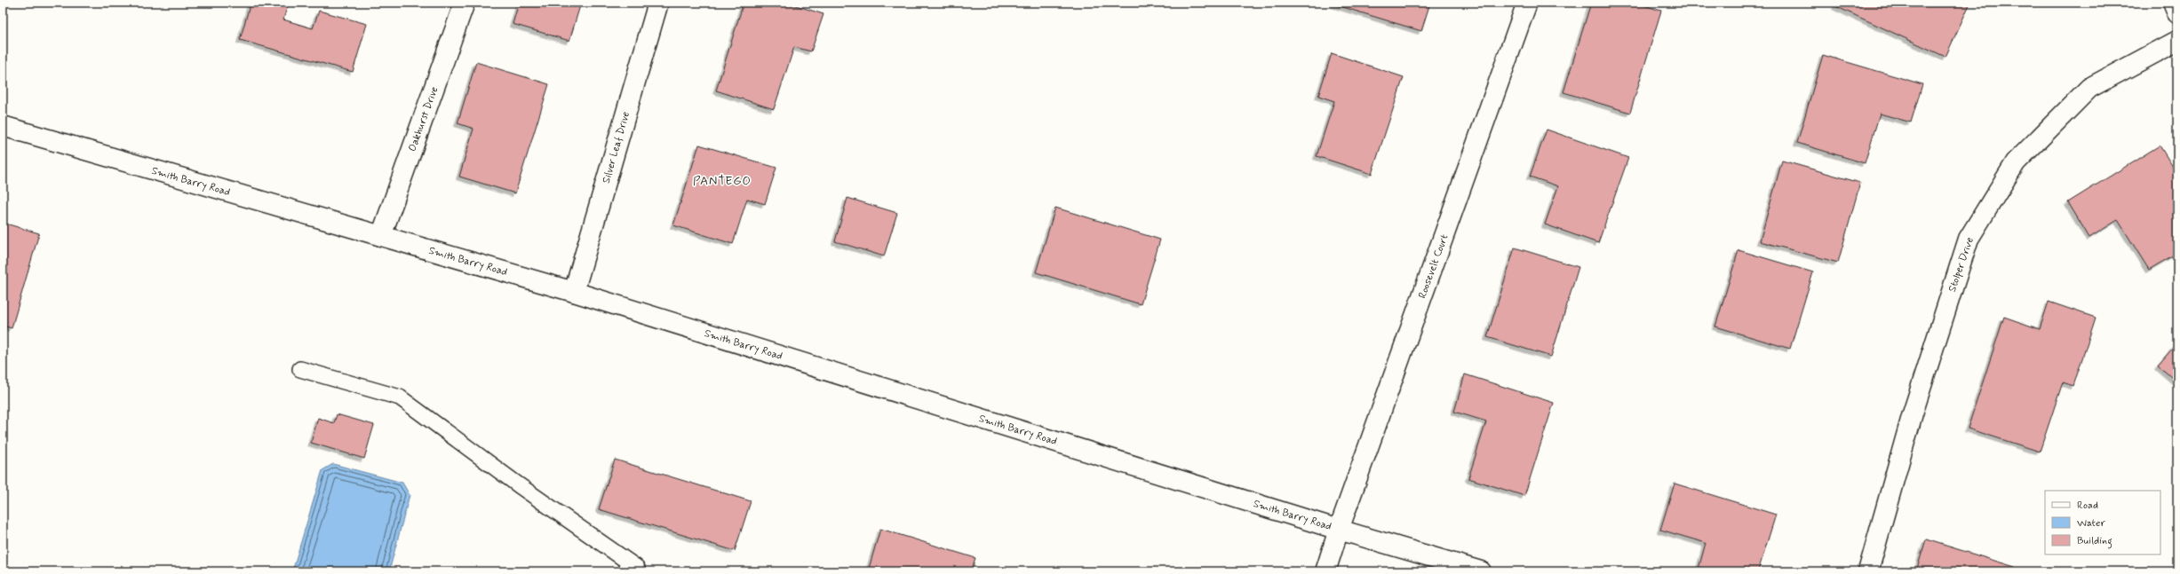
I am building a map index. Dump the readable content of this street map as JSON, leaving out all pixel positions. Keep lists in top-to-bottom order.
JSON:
{
  "streets": {
    "street": [
      "Oakhurst Drive",
      "Silver Leaf Drive",
      "Smith Barry Road",
      "Stolper Drive",
      "Roosevelt Court"
    ]
  },
  "crossings": [
    ["Oakhurst Drive", "Smith Barry Road"],
    ["Silver Leaf Drive", "Smith Barry Road"],
    ["Smith Barry Road", "Roosevelt Court"]
  ],
  "districts": ["PANTEGO"],
  "legend": ["Road", "Water", "Building"]
}
